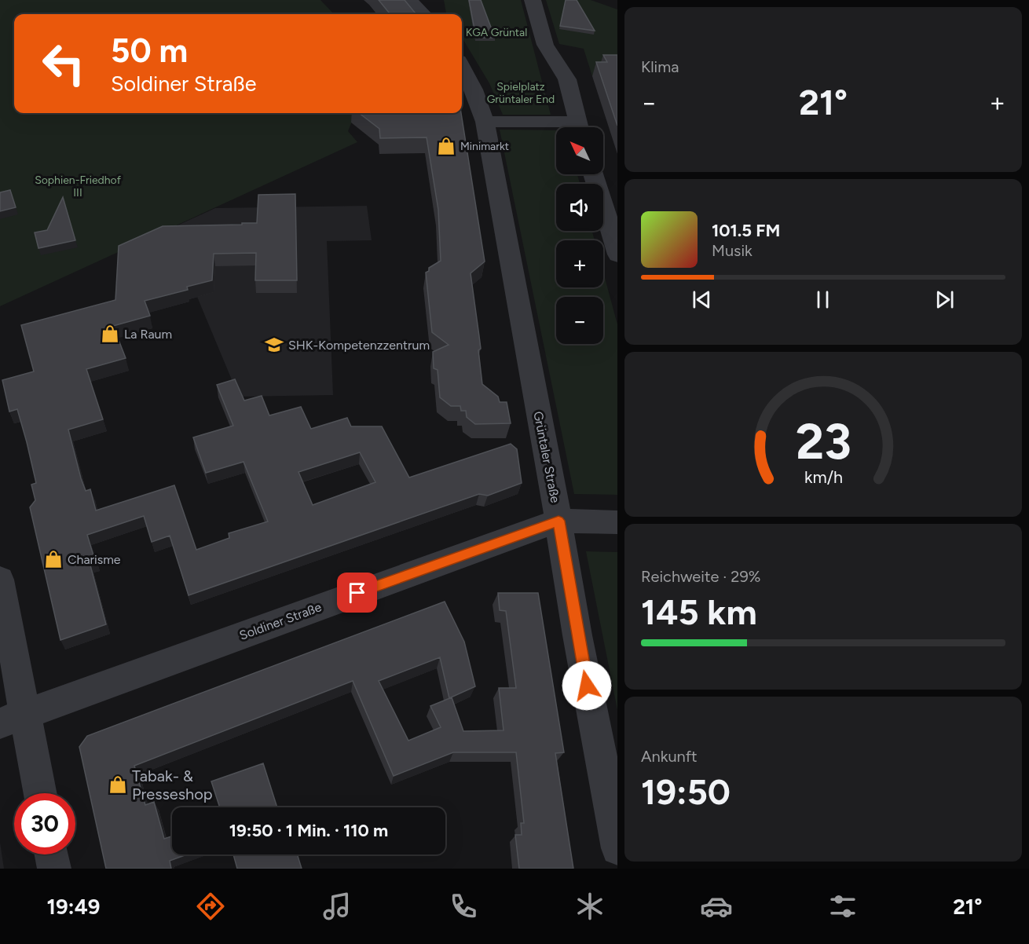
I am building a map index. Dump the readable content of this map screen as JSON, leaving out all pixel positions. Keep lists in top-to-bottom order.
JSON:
{
  "streets": {
    "street": ["Grüntaler Straße", "Soldiner Straße"]
  },
  "crossings": [
    ["Grüntaler Straße", "Soldiner Straße"]
  ],
  "parks": ["KGA Grüntal", "Spielplatz Grüntaler End", "Sophien-Friedhof III"],
  "places": {
    "shop": [
      "Minimarkt",
      "La Raum",
      "Charisme",
      "Tabak- & Presseshop"
    ],
    "school or university": ["SHK-Kompetenzzentrum"]
  },
  "north": "top left",
  "page": {
    "tile": [
      "Klima",
      ["Reichweite · 29%", "145 km"],
      ["Ankunft", "19:50"]
    ],
    "turn": ["50 m", "Soldiner Straße"],
    "heat": ["−", "21°", "+"],
    "map_buttons": ["+", "−"],
    "song": ["101.5 FM", "Musik"],
    "limit": "30",
    "trip": "19:50 · 1 Min. · 110 m",
    "tabs": ["19:49", "21°"],
    "gauge": ["23", "km/h"]
  }
}
